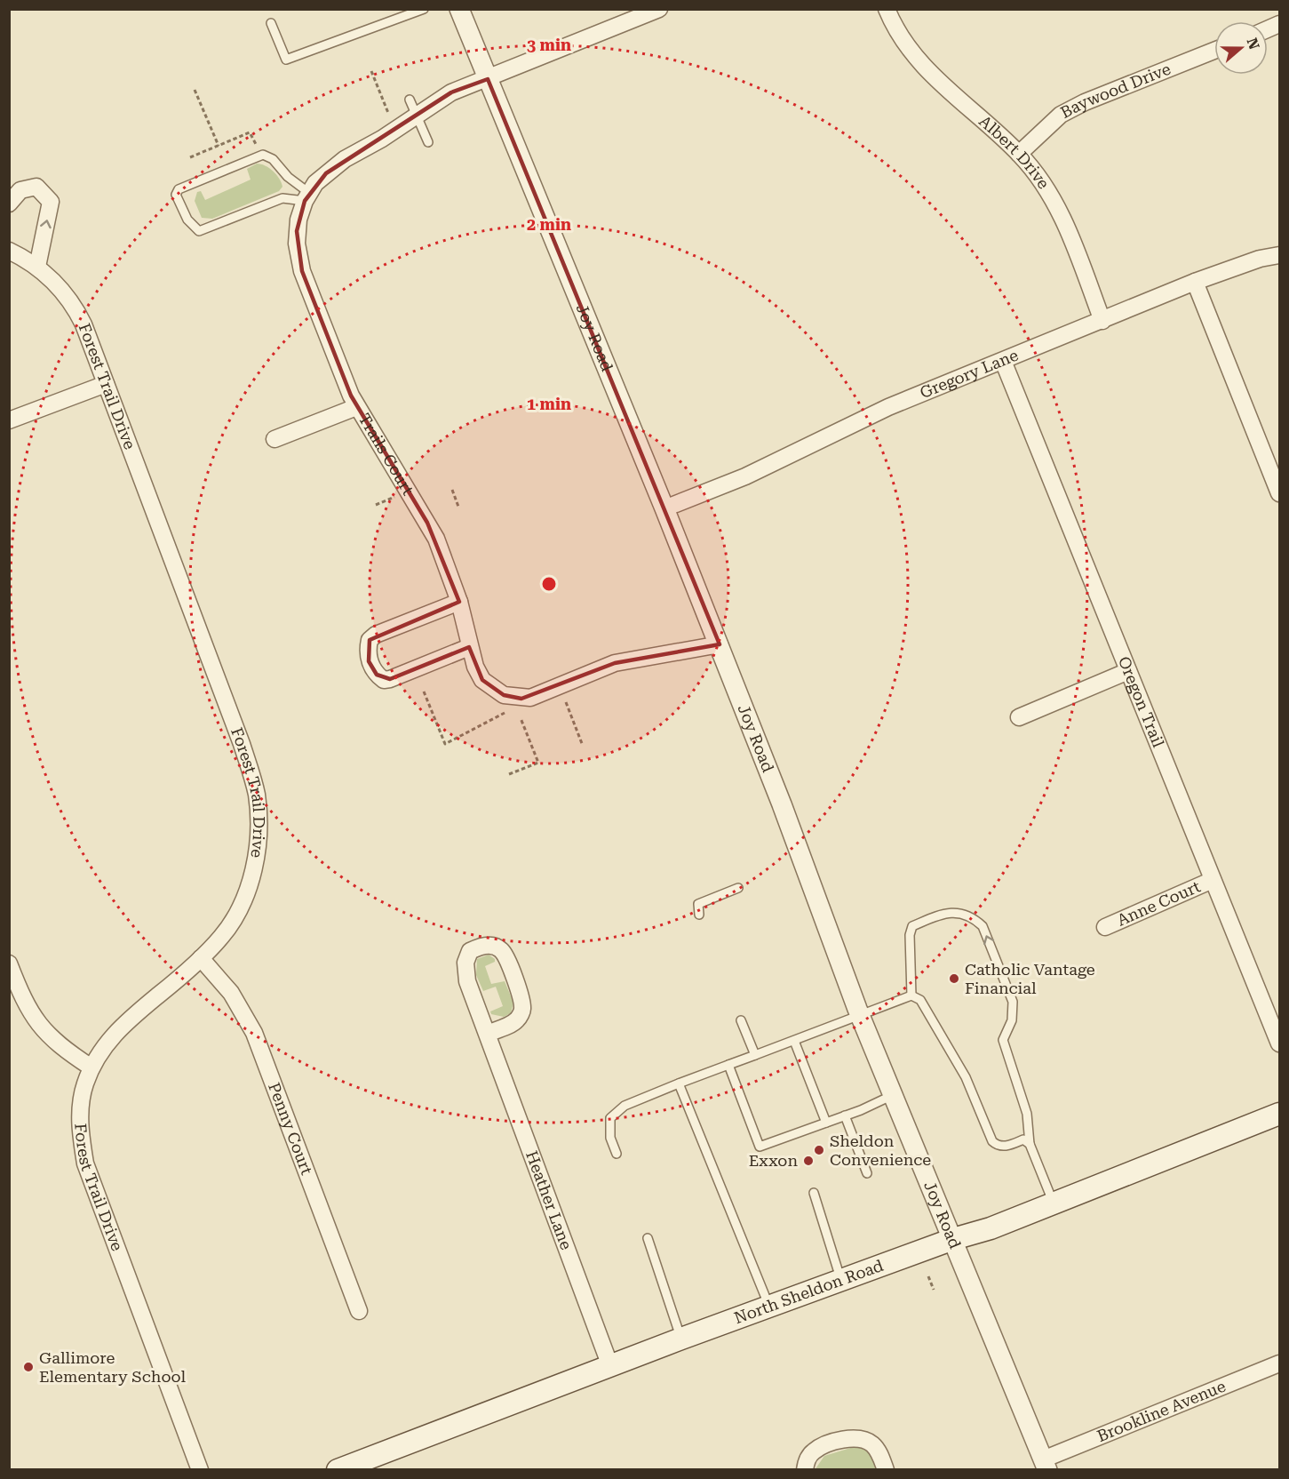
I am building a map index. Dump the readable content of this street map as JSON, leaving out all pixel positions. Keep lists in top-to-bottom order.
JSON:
{
  "streets": {
    "main road": ["North Sheldon Road"],
    "street": [
      "Baywood Drive",
      "Albert Drive",
      "Joy Road",
      "Gregory Lane",
      "Forest Trail Drive",
      "Trails Court",
      "Oregon Trail",
      "Anne Court",
      "Penny Court",
      "Heather Lane",
      "Brookline Avenue"
    ]
  },
  "crossings": [
    ["Baywood Drive", "Albert Drive"],
    ["Albert Drive", "Gregory Lane"],
    ["Joy Road", "Gregory Lane"],
    ["Joy Road", "Trails Court"],
    ["Joy Road", "North Sheldon Road"],
    ["Joy Road", "Brookline Avenue"],
    ["Gregory Lane", "Oregon Trail"],
    ["Forest Trail Drive", "Penny Court"],
    ["Oregon Trail", "Anne Court"],
    ["Heather Lane", "North Sheldon Road"]
  ],
  "places": [
    "Catholic Vantage Financial",
    "Sheldon Convenience",
    "Exxon",
    "Gallimore Elementary School"
  ],
  "north": "right",
  "rings": ["3 min", "2 min", "1 min"]
}
